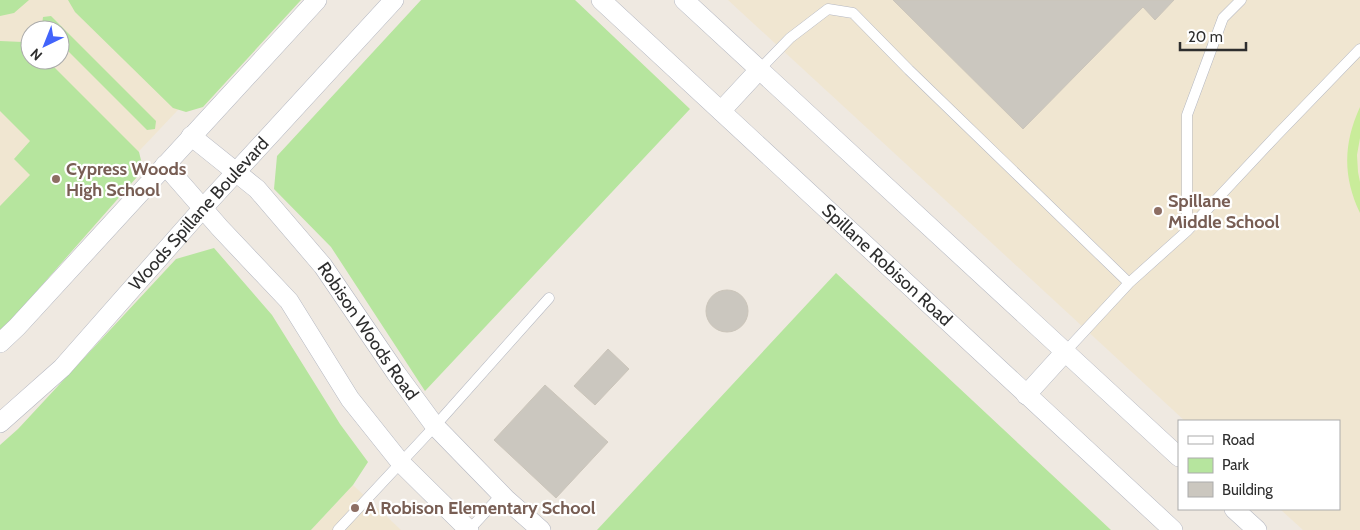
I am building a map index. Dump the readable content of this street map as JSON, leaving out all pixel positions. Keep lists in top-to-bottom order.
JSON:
{
  "streets": {
    "street": ["Woods Spillane Boulevard", "Spillane Robison Road", "Robison Woods Road"]
  },
  "crossings": [
    ["Woods Spillane Boulevard", "Robison Woods Road"]
  ],
  "places": ["Cypress Woods High School", "Spillane Middle School", "A Robison Elementary School"],
  "legend": ["Road", "Park", "Building"],
  "scale_bar": "20 m",
  "north": "bottom left"
}
